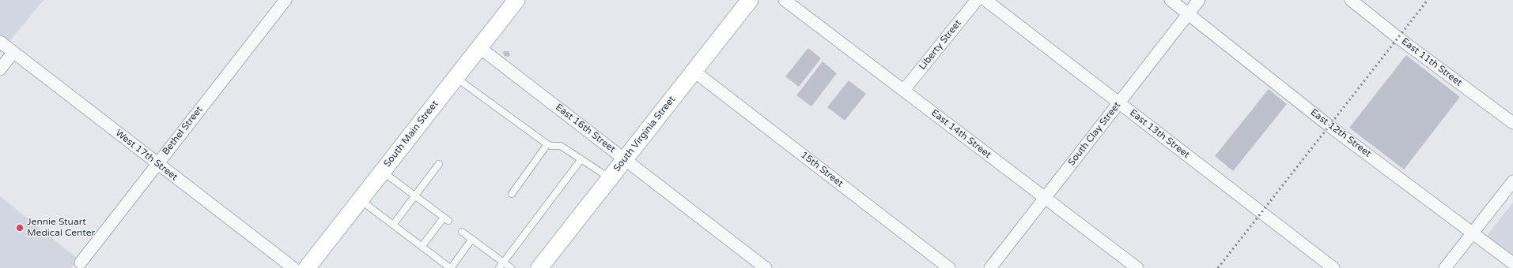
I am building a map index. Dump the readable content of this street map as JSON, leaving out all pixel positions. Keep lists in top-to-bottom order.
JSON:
{
  "streets": {
    "main road": ["South Main Street", "South Virginia Street"],
    "street": [
      "Liberty Street",
      "East 11th Street",
      "East 16th Street",
      "Bethel Street",
      "East 12th Street",
      "East 14th Street",
      "South Clay Street",
      "East 13th Street",
      "West 17th Street",
      "15th Street"
    ]
  },
  "crossings": [
    ["Liberty Street", "East 14th Street"],
    ["East 16th Street", "South Main Street"],
    ["East 16th Street", "South Virginia Street"],
    ["Bethel Street", "West 17th Street"],
    ["East 12th Street", "South Clay Street"],
    ["South Virginia Street", "15th Street"],
    ["East 14th Street", "South Clay Street"],
    ["South Clay Street", "East 13th Street"]
  ],
  "places": ["Jennie Stuart Medical Center"]
}
